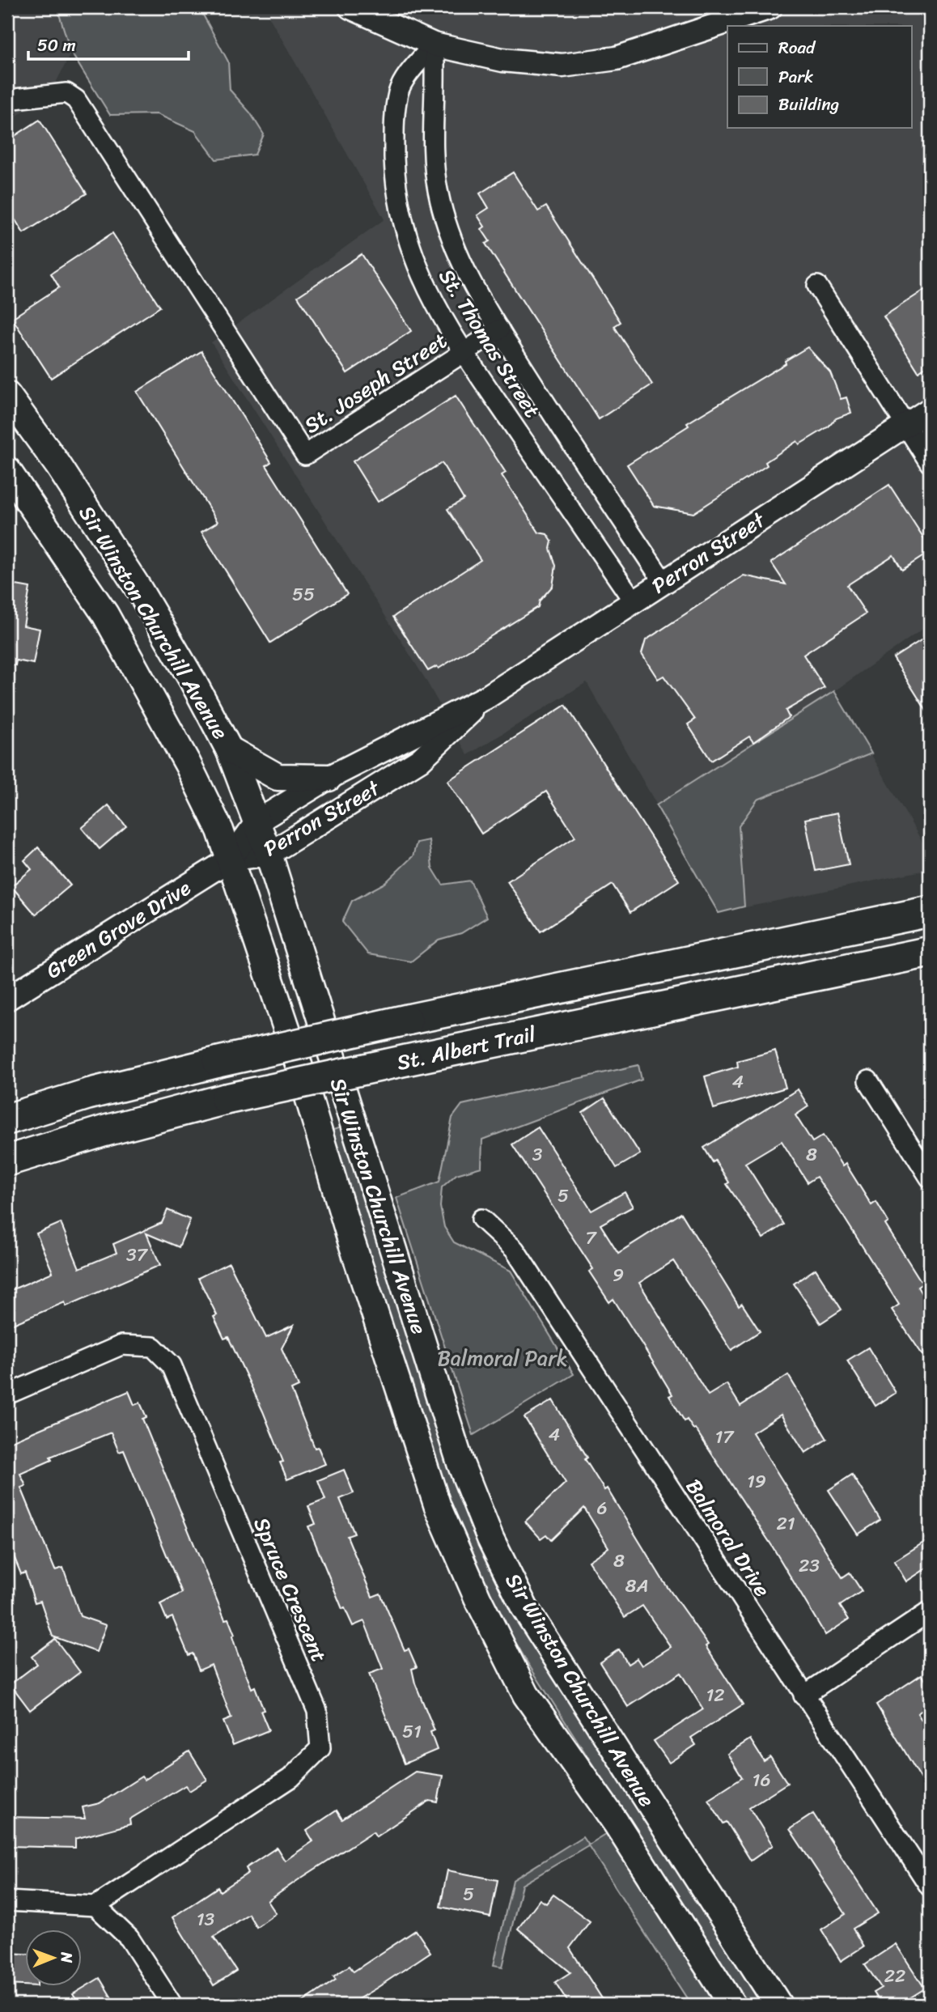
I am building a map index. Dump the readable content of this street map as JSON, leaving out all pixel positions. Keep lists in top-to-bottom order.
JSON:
{
  "streets": {
    "main road": ["Sir Winston Churchill Avenue", "St. Albert Trail"],
    "street": [
      "St. Thomas Street",
      "St. Joseph Street",
      "Perron Street",
      "Green Grove Drive",
      "Balmoral Drive",
      "Spruce Crescent"
    ]
  },
  "crossings": [
    ["St. Thomas Street", "St. Joseph Street"],
    ["St. Thomas Street", "Perron Street"],
    ["Perron Street", "Sir Winston Churchill Avenue"],
    ["Perron Street", "Green Grove Drive"],
    ["Sir Winston Churchill Avenue", "Green Grove Drive"]
  ],
  "parks": ["Balmoral Park"],
  "house_numbers": [
    "55",
    "4",
    "3",
    "8",
    "5",
    "7",
    "37",
    "9",
    "4",
    "17",
    "19",
    "6",
    "21",
    "8",
    "23",
    "8A",
    "12",
    "51",
    "16",
    "5",
    "13",
    "22"
  ],
  "legend": ["Road", "Park", "Building"],
  "scale_bar": "50 m",
  "north": "right"
}
